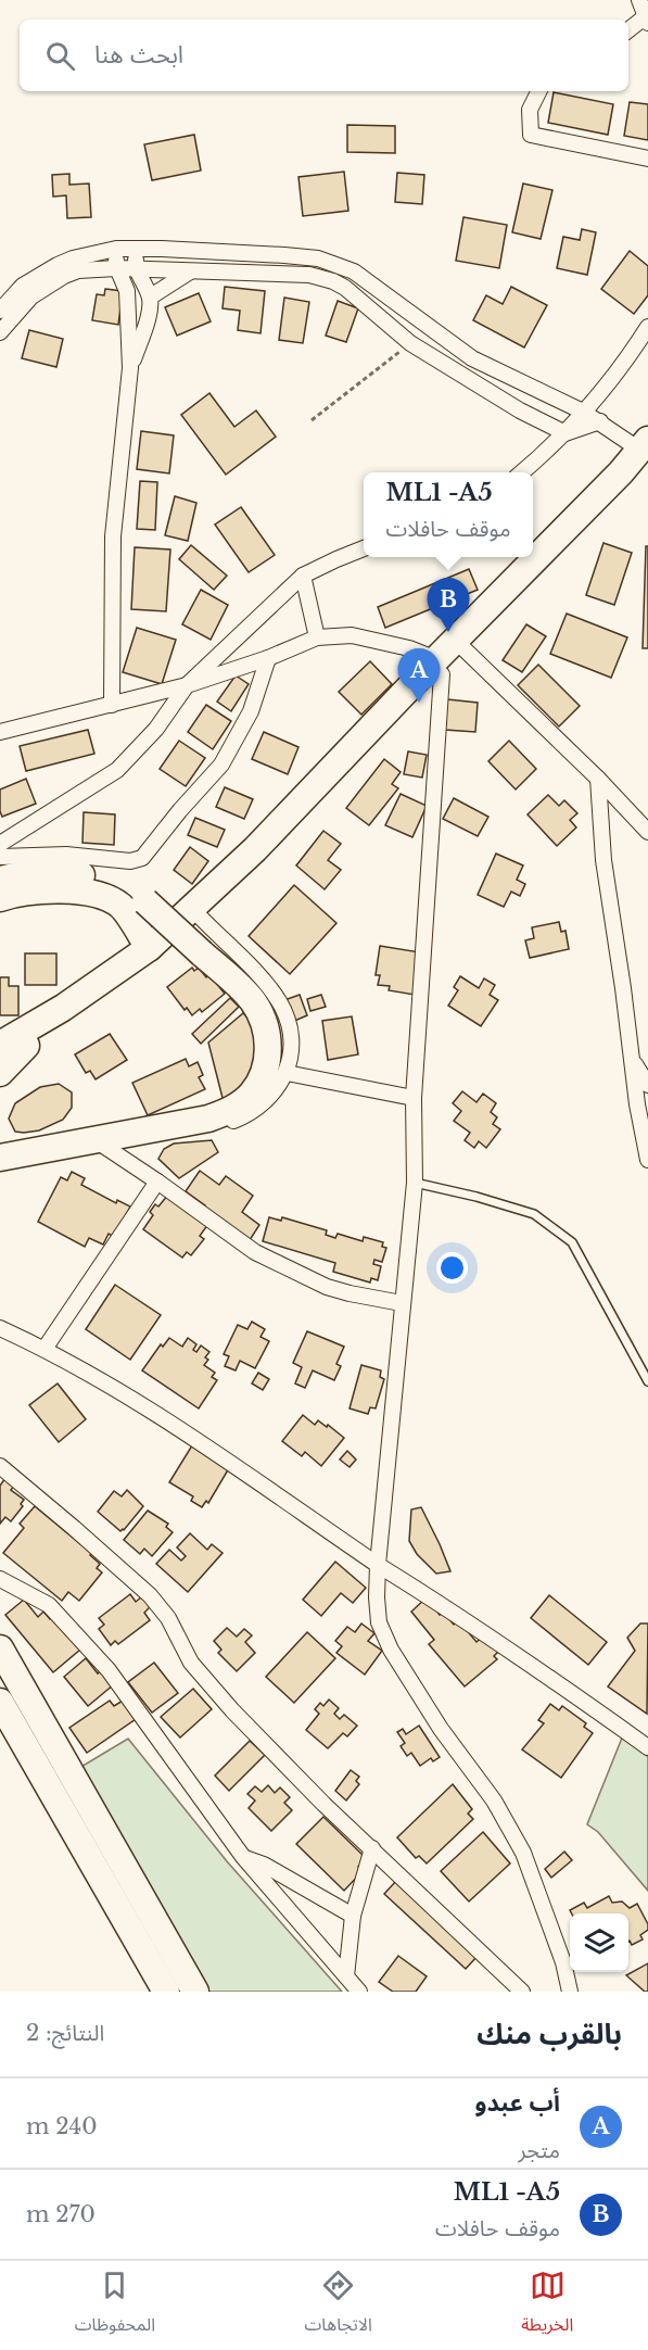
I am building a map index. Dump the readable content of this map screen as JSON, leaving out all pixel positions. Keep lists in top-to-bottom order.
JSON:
{
  "page": {
    "search": "ابحث هنا",
    "popup": ["ML1 -A5", "موقف حافلات"],
    "pins": ["B", "A"],
    "heading": ["بالقرب منك", "النتائج: 2"],
    "list": [
      {
        "mark": "A",
        "name": "أب عبدو",
        "note": "متجر",
        "value": "240 m"
      },
      {
        "mark": "B",
        "name": "ML1 -A5",
        "note": "موقف حافلات",
        "value": "270 m"
      }
    ],
    "nav": ["الخريطة", "الاتجاهات", "المحفوظات"]
  }
}
